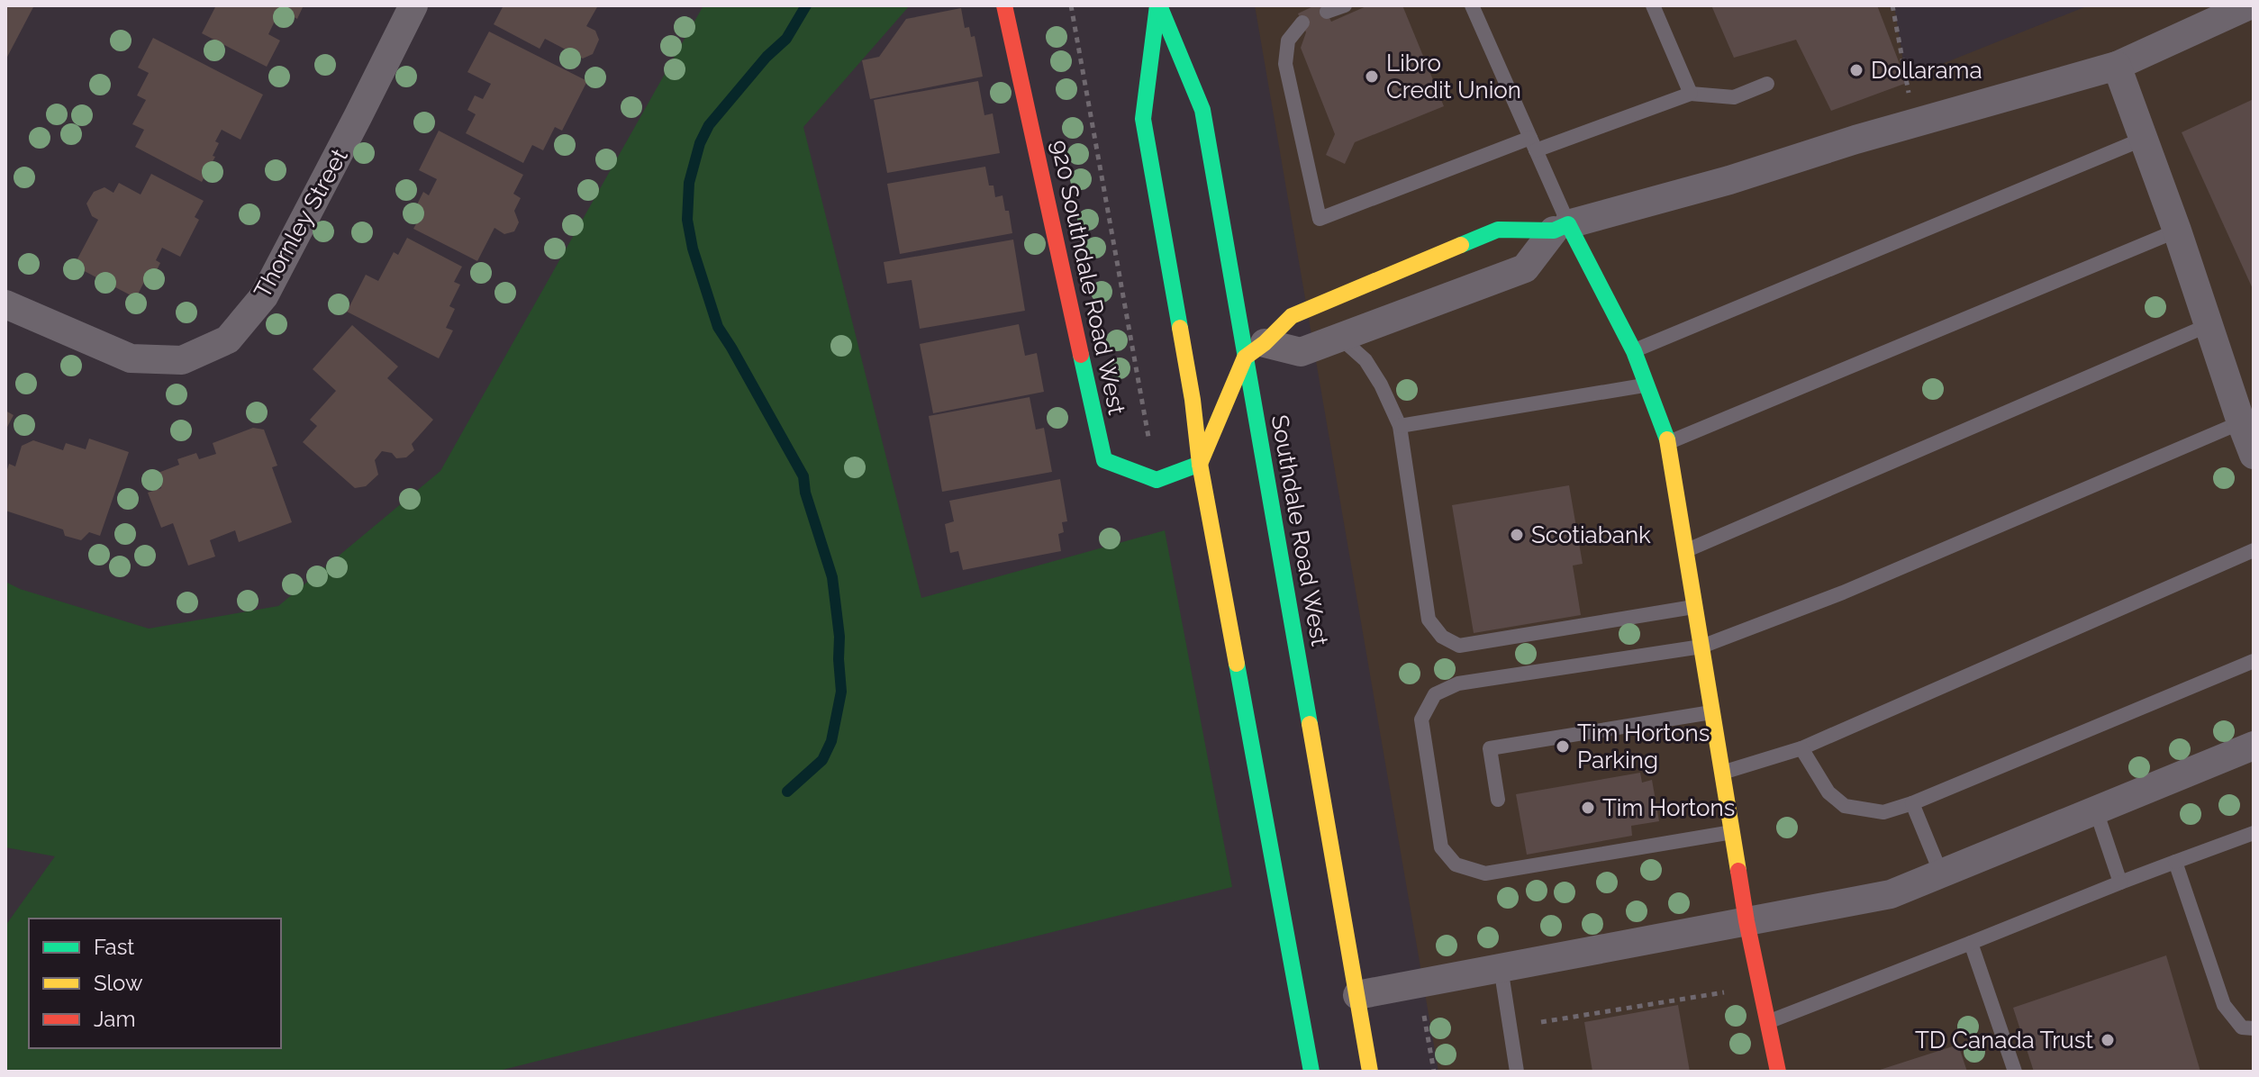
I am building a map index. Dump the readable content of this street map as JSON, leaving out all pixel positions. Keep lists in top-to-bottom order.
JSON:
{
  "streets": {
    "main road": ["920 Southdale Road West", "Southdale Road West"],
    "street": ["Thornley Street"]
  },
  "places": [
    "Dollarama",
    "Libro Credit Union",
    "Scotiabank",
    "Tim Hortons Parking",
    "Tim Hortons",
    "TD Canada Trust"
  ],
  "legend": ["Fast", "Slow", "Jam"]
}
